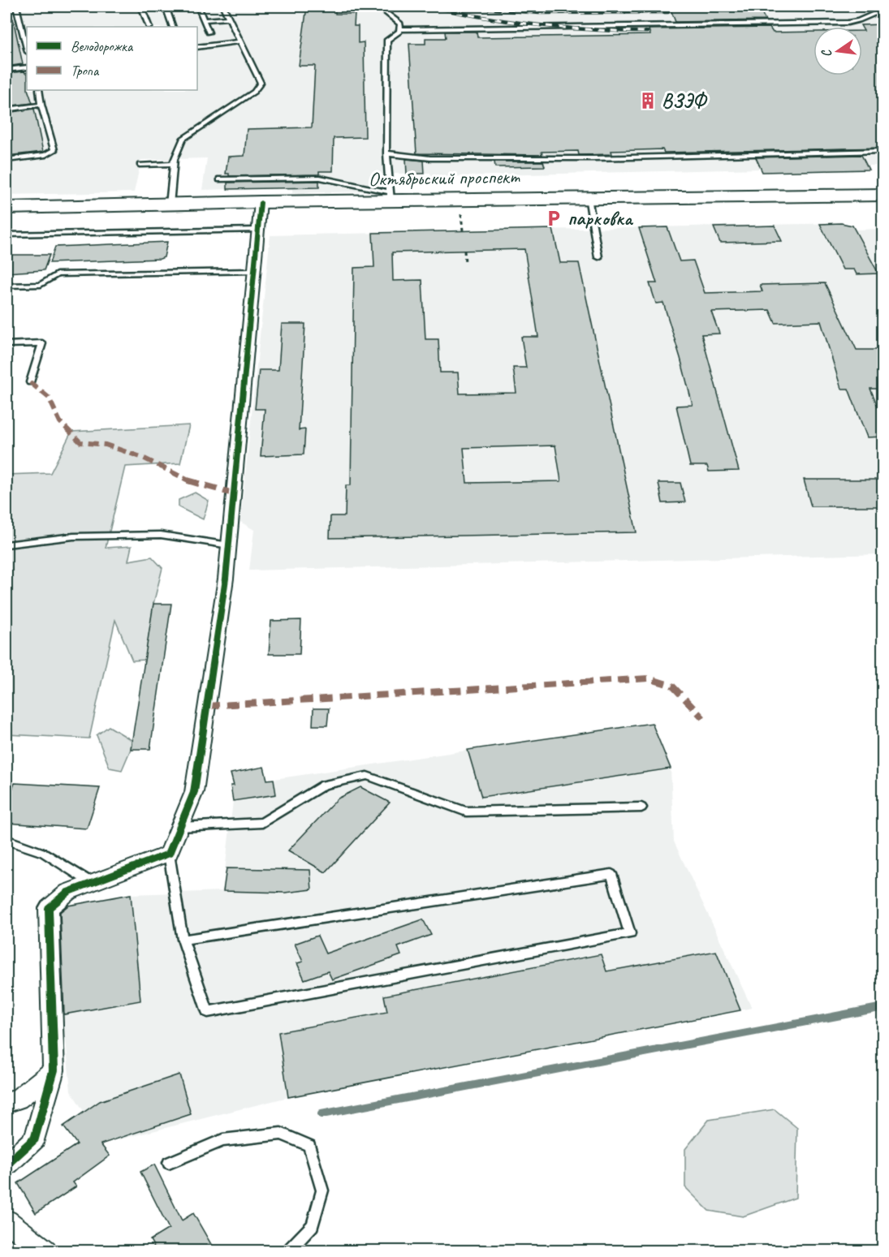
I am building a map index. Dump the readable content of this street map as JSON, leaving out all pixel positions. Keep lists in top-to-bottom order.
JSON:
{
  "streets": {
    "main road": ["Октябрьский проспект"]
  },
  "places": {
    "building": ["ВЗЭФ"],
    "parking": ["парковка"]
  },
  "legend": ["Велодорожка", "Тропа"],
  "north": "left"
}
